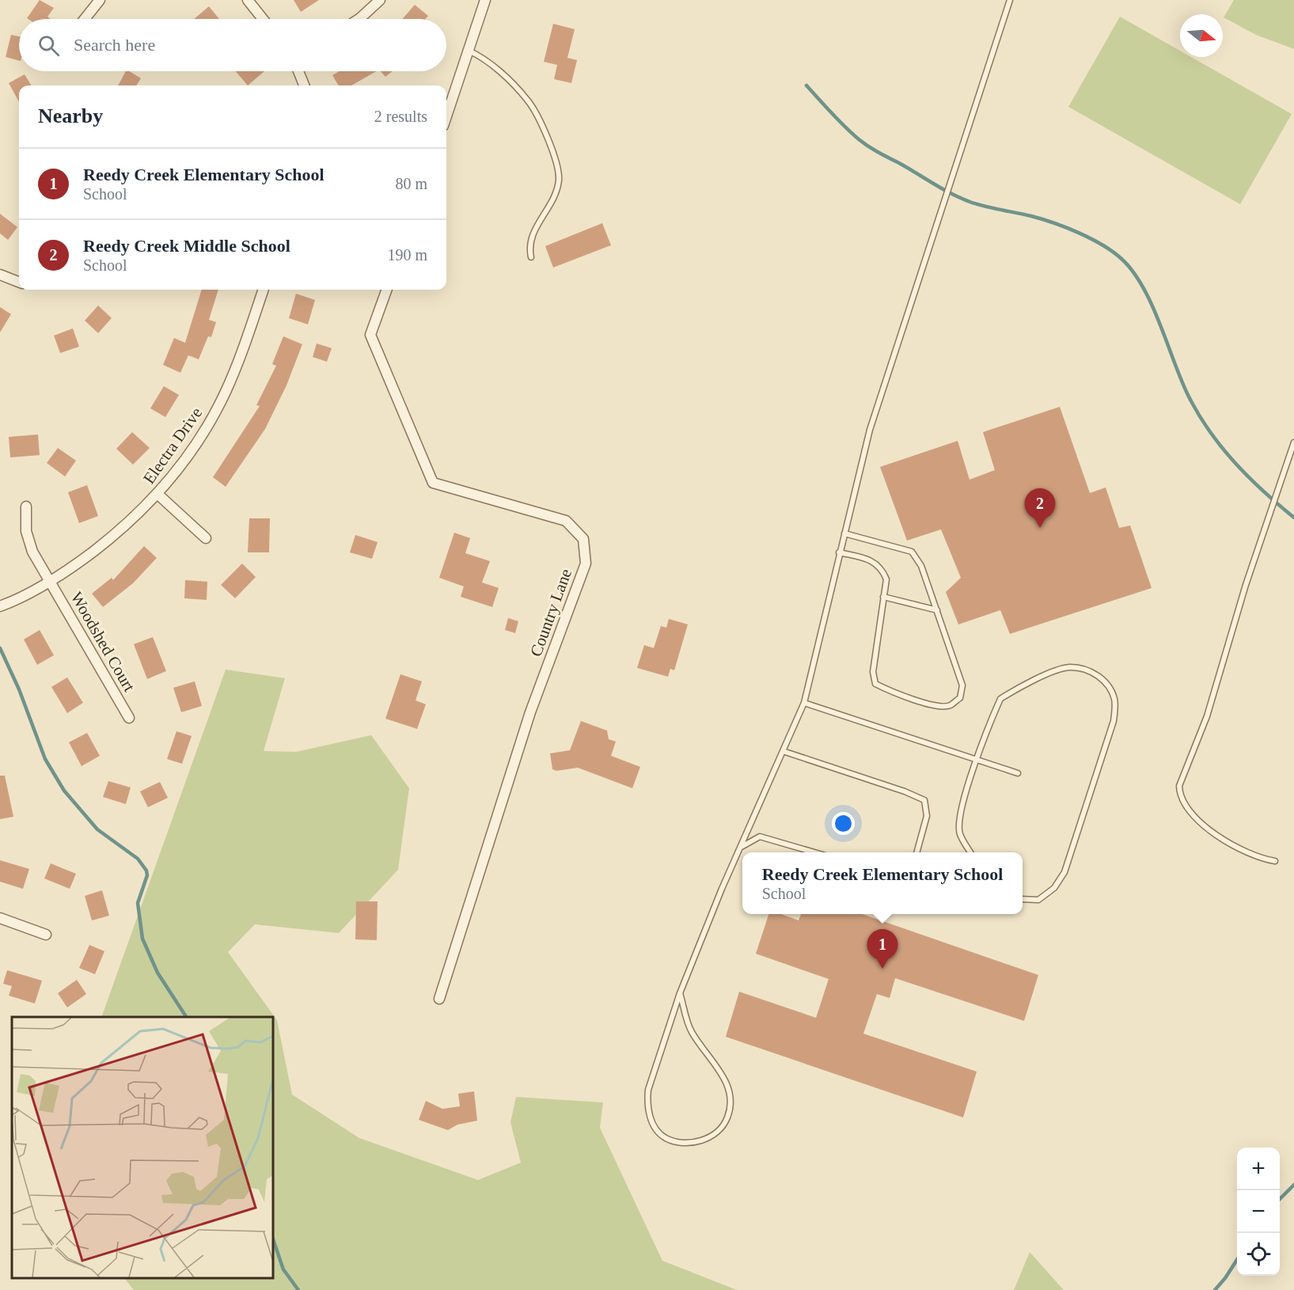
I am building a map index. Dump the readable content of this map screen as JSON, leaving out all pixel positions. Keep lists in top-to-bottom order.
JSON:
{
  "streets": {
    "street": ["Electra Drive", "Country Lane", "Woodshed Court"]
  },
  "crossings": [
    ["Electra Drive", "Woodshed Court"]
  ],
  "north": "right",
  "page": {
    "search": "Search here",
    "heading": ["Nearby", "2 results"],
    "list": [
      {
        "mark": "1",
        "name": "Reedy Creek Elementary School",
        "note": "School",
        "value": "80 m"
      },
      {
        "mark": "2",
        "name": "Reedy Creek Middle School",
        "note": "School",
        "value": "190 m"
      }
    ],
    "pins": ["2", "1"],
    "popup": ["Reedy Creek Elementary School", "School"],
    "map_buttons": ["+", "−"]
  }
}
